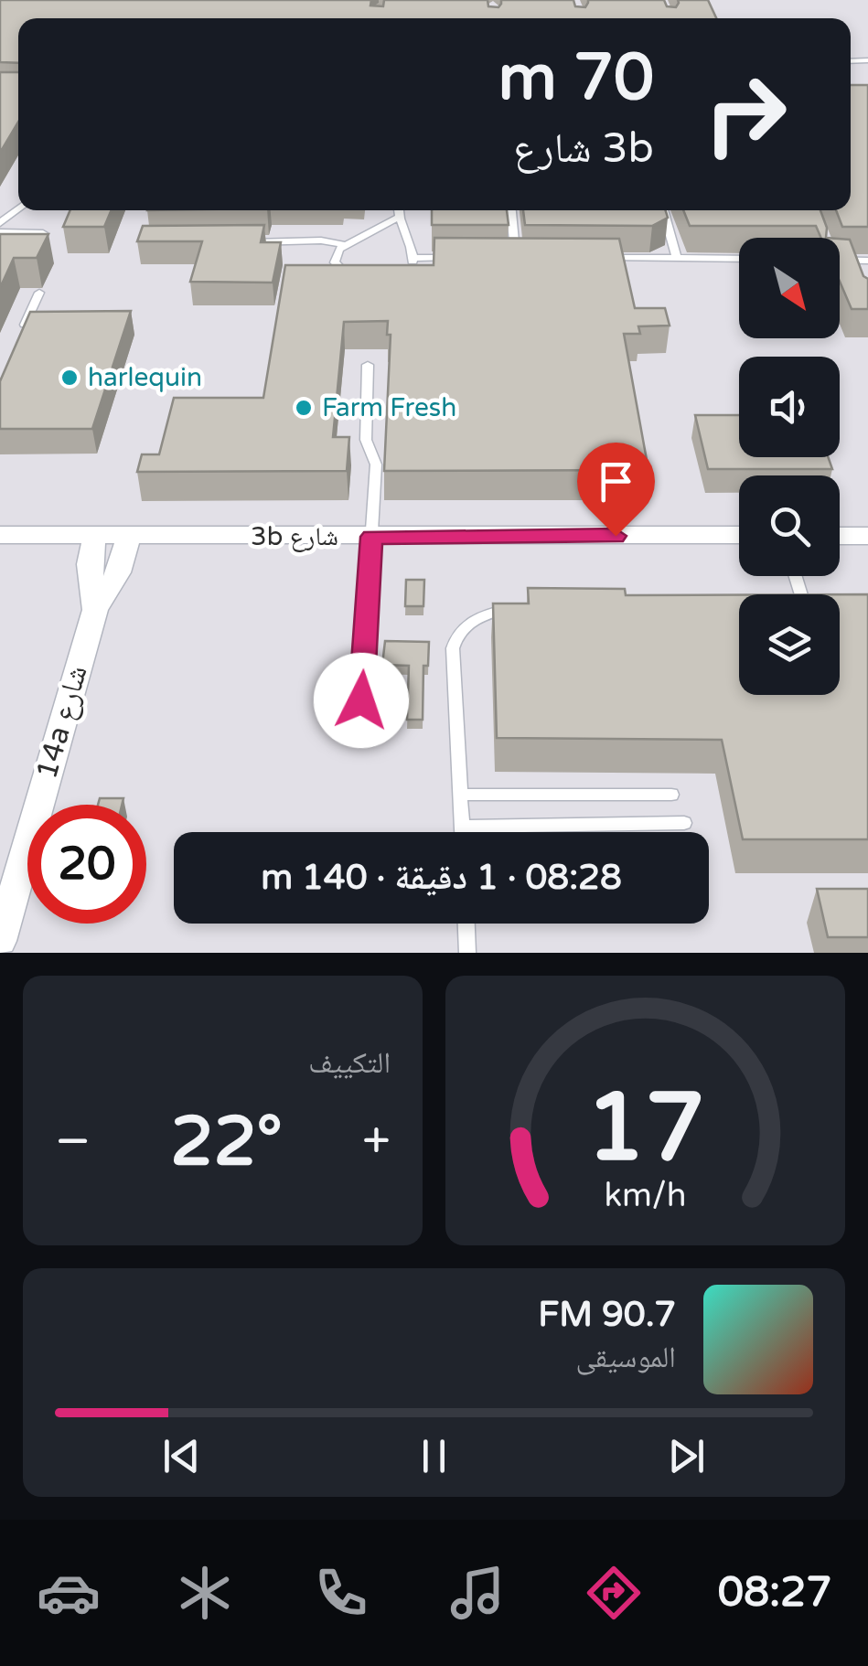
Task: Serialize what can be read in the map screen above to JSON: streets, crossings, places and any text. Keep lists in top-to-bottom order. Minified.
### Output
{"streets":{"street":["3b شارع","14a شارع"]},"crossings":[["3b شارع","14a شارع"]],"places":["harlequin","Farm Fresh"],"north":"bottom right","page":{"turn":["70 m","3b شارع"],"limit":"20","trip":"08:28 · 1 دقيقة · 140 m","tile":"التكييف","heat":["−","22°","+"],"song":["90.7 FM","الموسيقى"],"tabs":"08:27","gauge":["17","km/h"]}}
